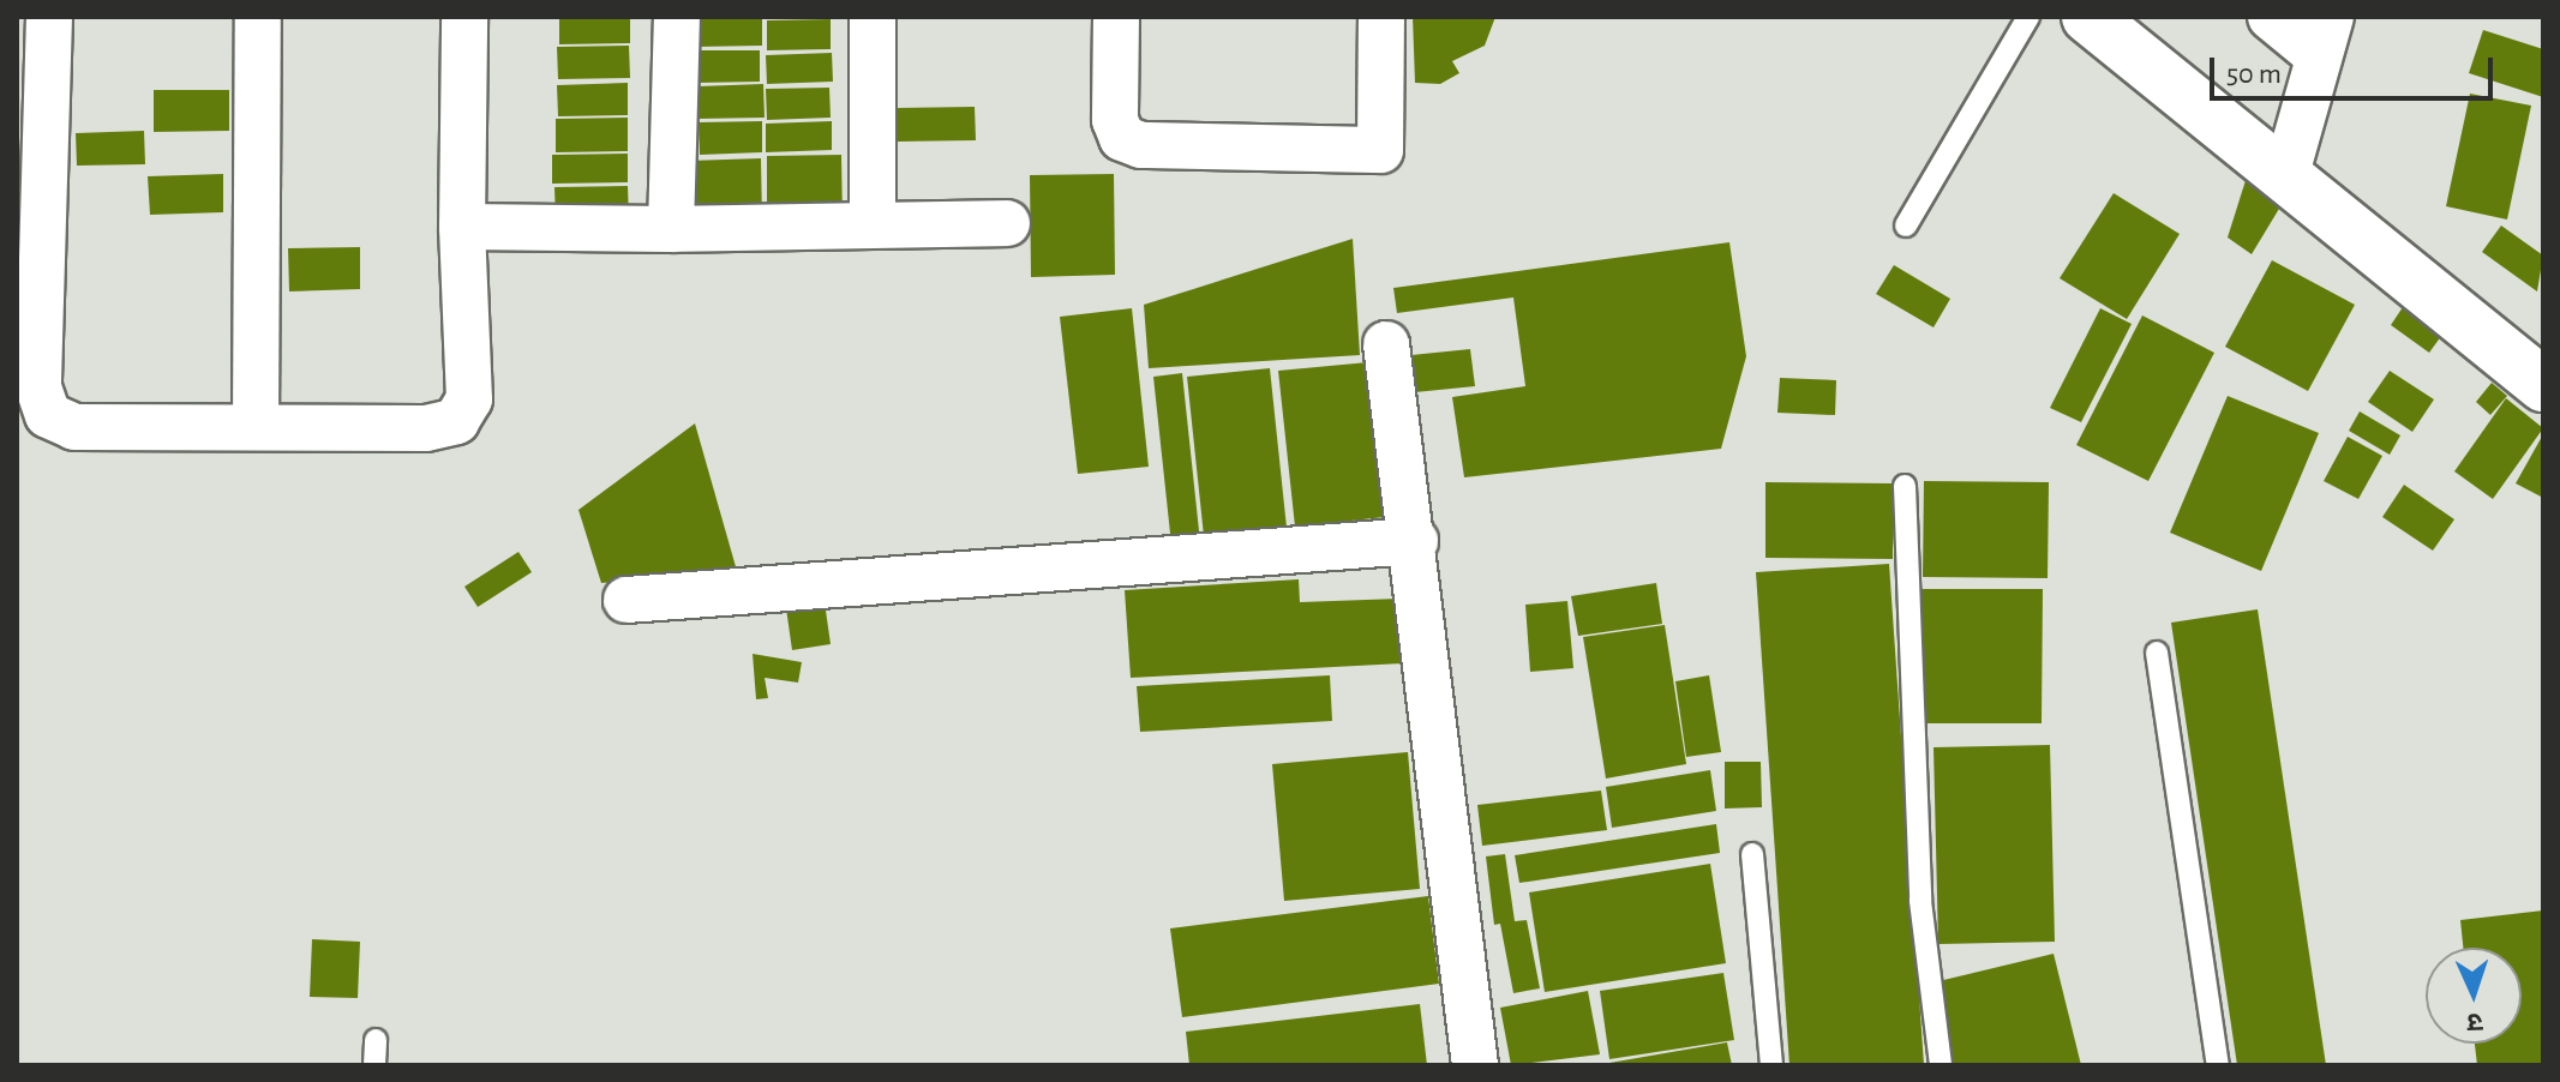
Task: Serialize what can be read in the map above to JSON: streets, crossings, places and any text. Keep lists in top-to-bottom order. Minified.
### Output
{"scale_bar":"50 m","north":"bottom"}
